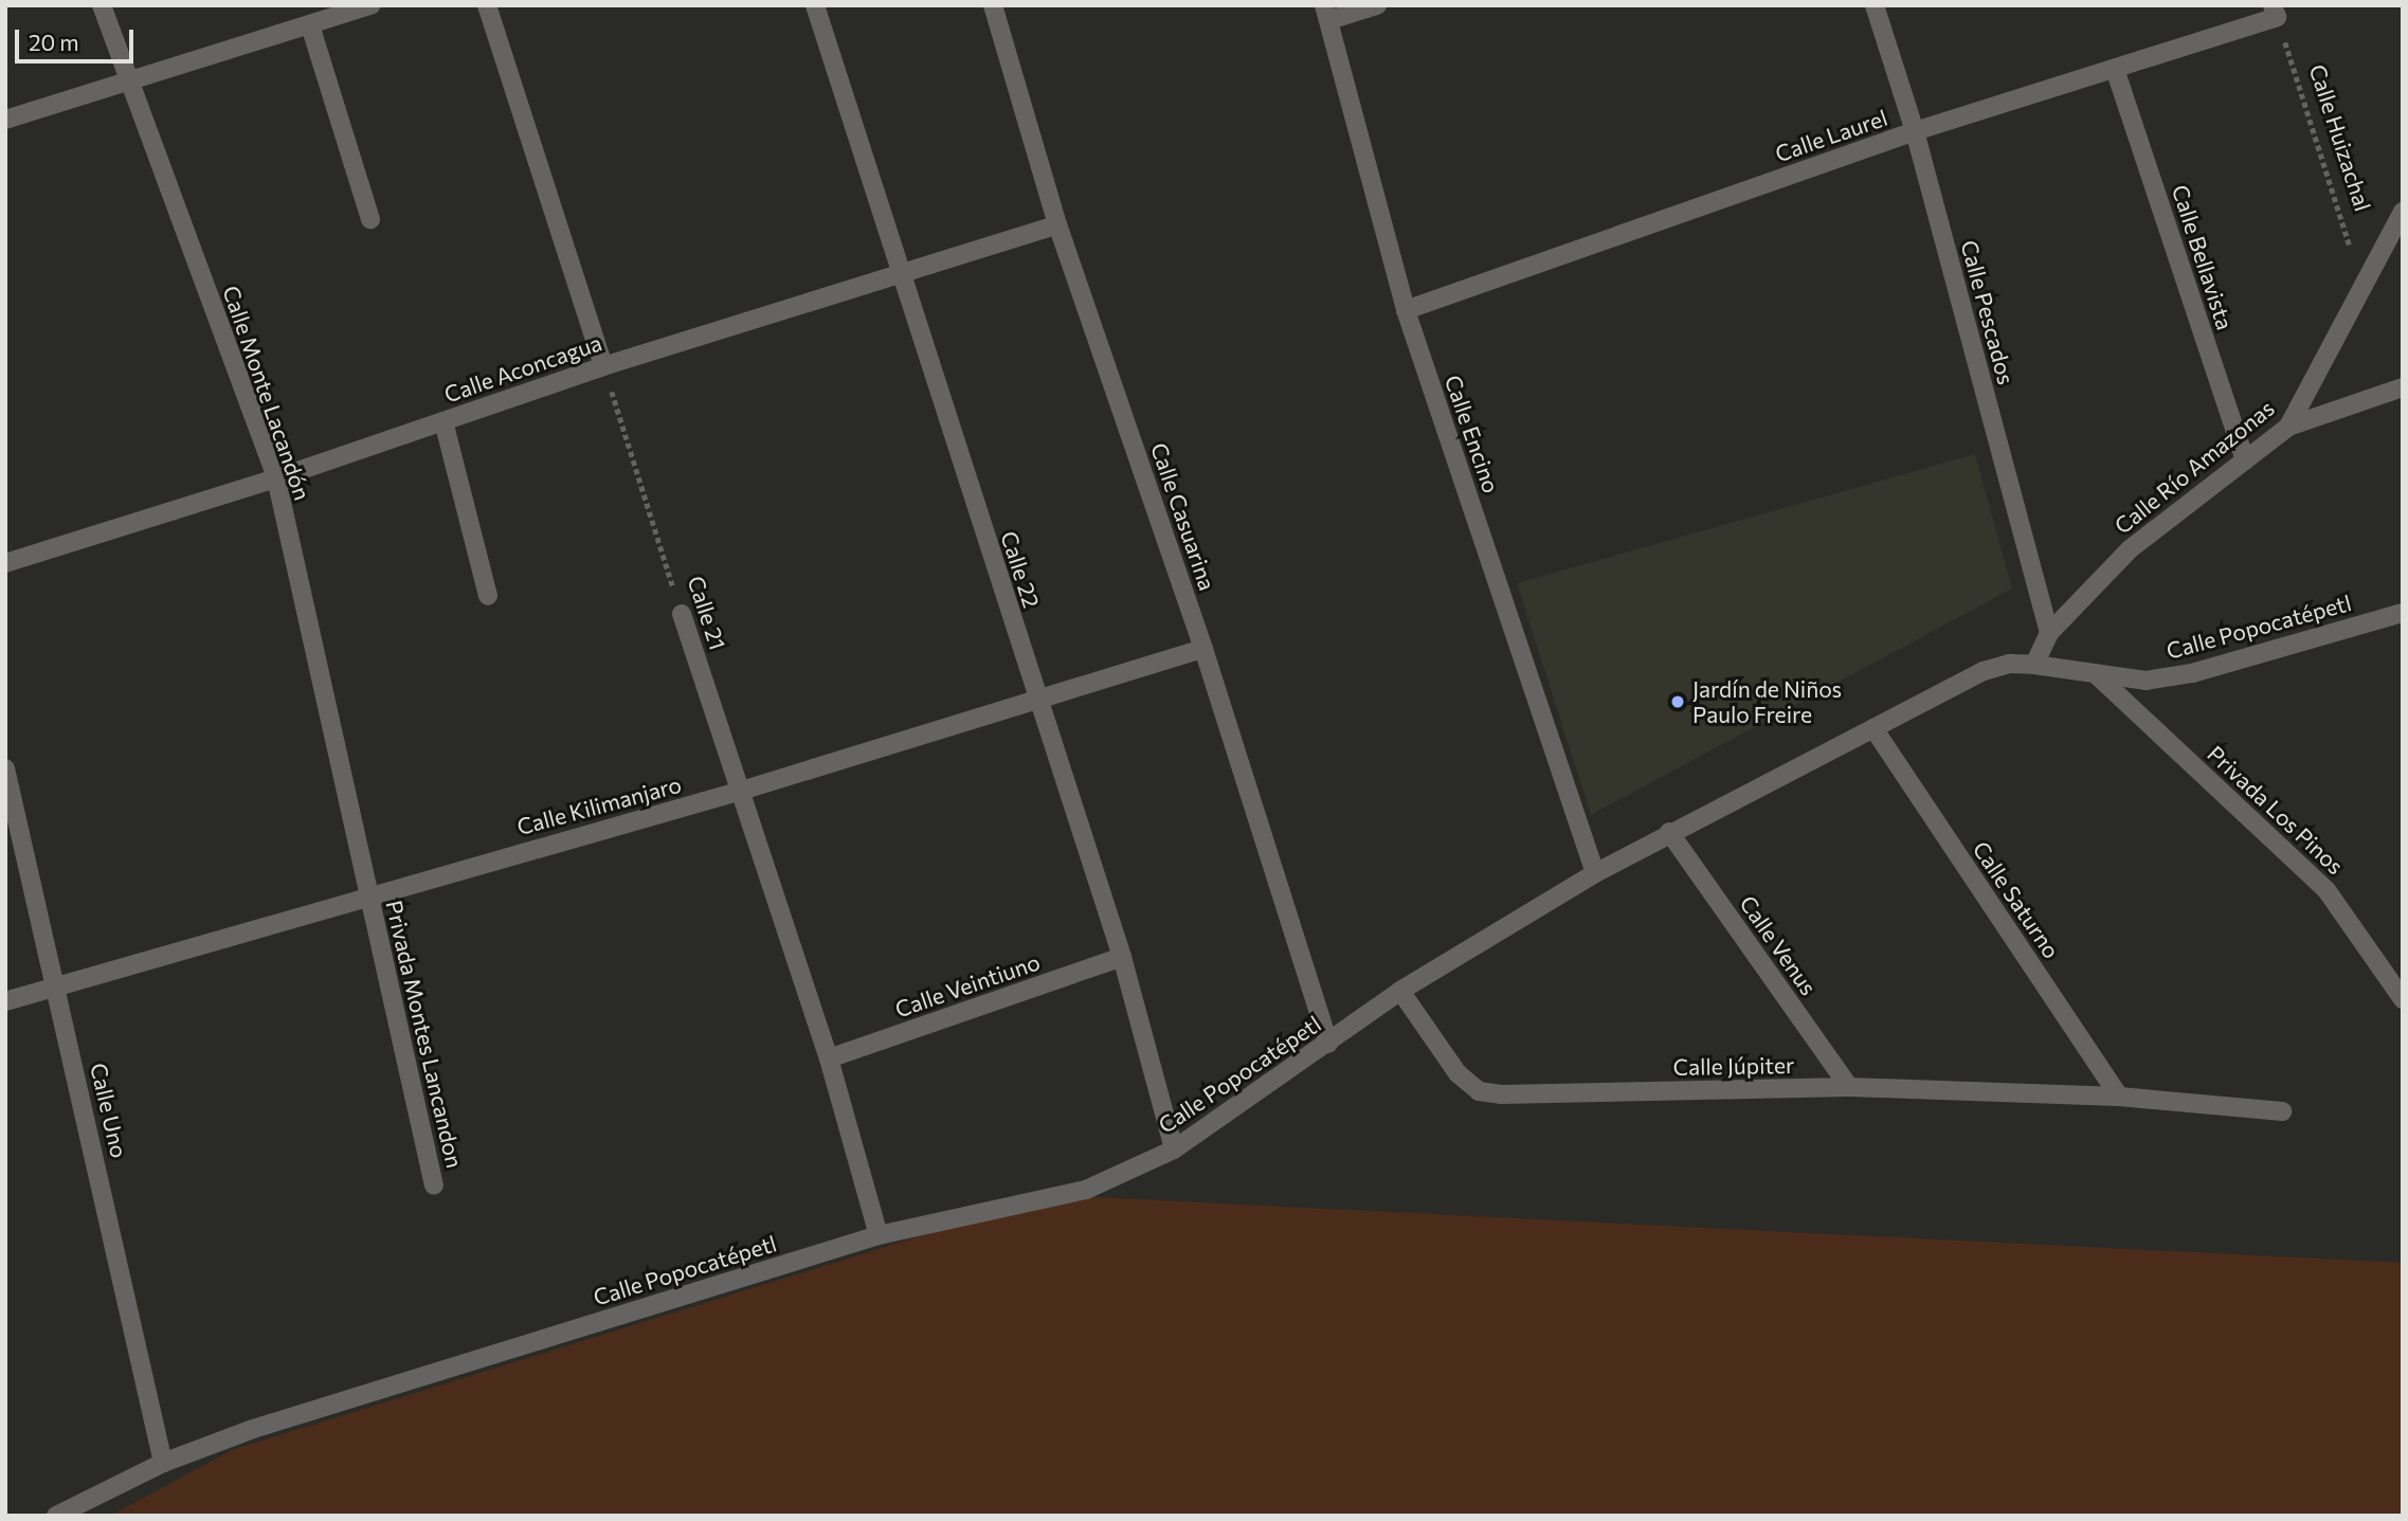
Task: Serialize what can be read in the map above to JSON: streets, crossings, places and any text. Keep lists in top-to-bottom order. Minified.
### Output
{"streets":{"street":["Calle Laurel","Calle Bellavista","Calle Pescados","Calle Aconcagua","Calle Monte Lacandón","Calle Encino","Calle Río Amazonas","Calle Casuarina","Calle 22","Calle 21","Calle Popocatépetl","Calle Kilimanjaro","Privada Los Pinos","Calle Saturno","Calle Venus","Calle Veintiuno","Privada Montes Lancandon","Calle Júpiter","Calle Uno"],"path":["Calle Huizachal"]},"crossings":[["Calle Laurel","Calle Huizachal"],["Calle Laurel","Calle Bellavista"],["Calle Laurel","Calle Pescados"],["Calle Laurel","Calle Encino"],["Calle Huizachal","Calle Río Amazonas"],["Calle Bellavista","Calle Río Amazonas"],["Calle Pescados","Calle Río Amazonas"],["Calle Aconcagua","Calle Monte Lacandón"],["Calle Aconcagua","Calle Casuarina"],["Calle Aconcagua","Calle 22"],["Calle Aconcagua","Calle 21"],["Calle Monte Lacandón","Calle Kilimanjaro"],["Calle Monte Lacandón","Privada Montes Lancandon"],["Calle Encino","Calle Popocatépetl"],["Calle Río Amazonas","Calle Popocatépetl"],["Calle Casuarina","Calle Popocatépetl"],["Calle Casuarina","Calle Kilimanjaro"],["Calle 22","Calle Popocatépetl"],["Calle 22","Calle Kilimanjaro"],["Calle 22","Calle Veintiuno"],["Calle 21","Calle Popocatépetl"],["Calle 21","Calle Kilimanjaro"],["Calle 21","Calle Veintiuno"],["Calle Popocatépetl","Privada Los Pinos"],["Calle Popocatépetl","Calle Saturno"],["Calle Popocatépetl","Calle Venus"],["Calle Popocatépetl","Calle Júpiter"],["Calle Popocatépetl","Calle Uno"],["Calle Kilimanjaro","Privada Montes Lancandon"],["Calle Kilimanjaro","Calle Uno"],["Calle Saturno","Calle Júpiter"],["Calle Venus","Calle Júpiter"]],"places":["Jardín de Niños Paulo Freire"],"scale_bar":"20 m"}
